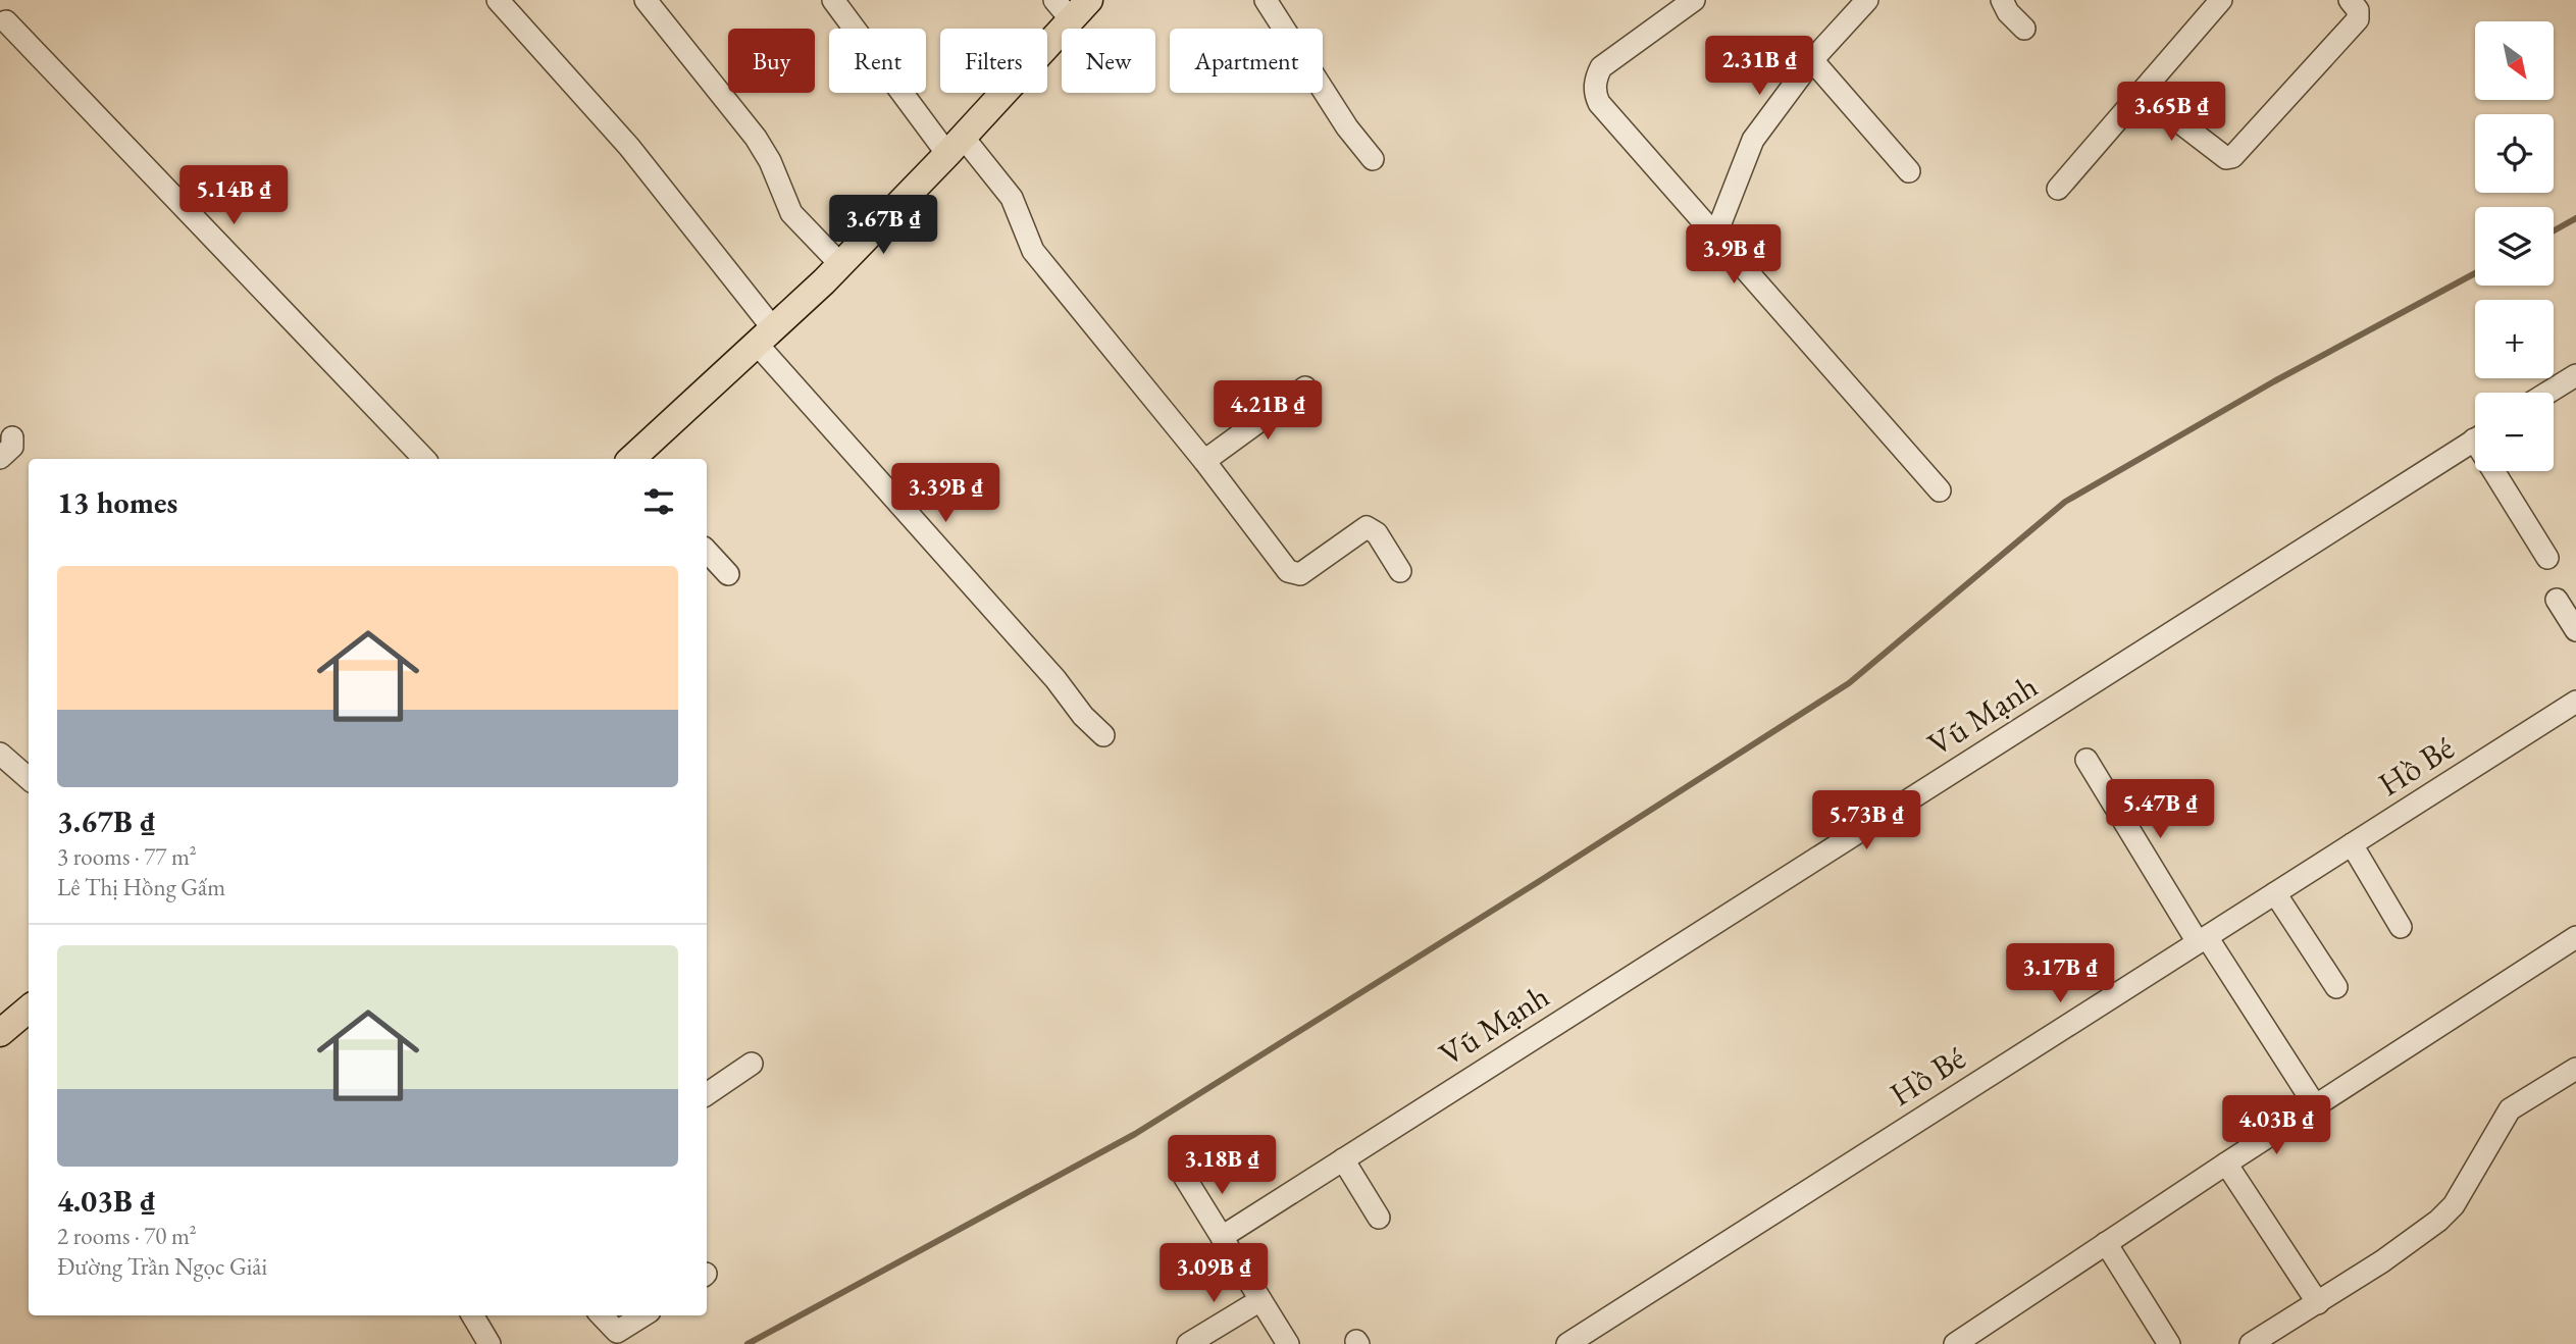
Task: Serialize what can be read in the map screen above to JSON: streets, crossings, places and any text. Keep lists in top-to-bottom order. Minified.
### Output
{"streets":{"street":["Vũ Mạnh","Hồ Bé"]},"north":"bottom right","page":{"map_buttons":["+","−"],"chip":["Buy","Rent","Filters","New","Apartment"],"price":["2.31B ₫","3.65B ₫","5.14B ₫","3.67B ₫","3.9B ₫","4.21B ₫","3.39B ₫","5.47B ₫","5.73B ₫","3.17B ₫","4.03B ₫","3.18B ₫","3.09B ₫"],"heading":"13 homes","list":[{"name":"3.67B ₫","note":"3 rooms · 77 m² · Lê Thị Hồng Gấm"},{"name":"4.03B ₫","note":"2 rooms · 70 m² · Đường Trần Ngọc Giải"}]}}
